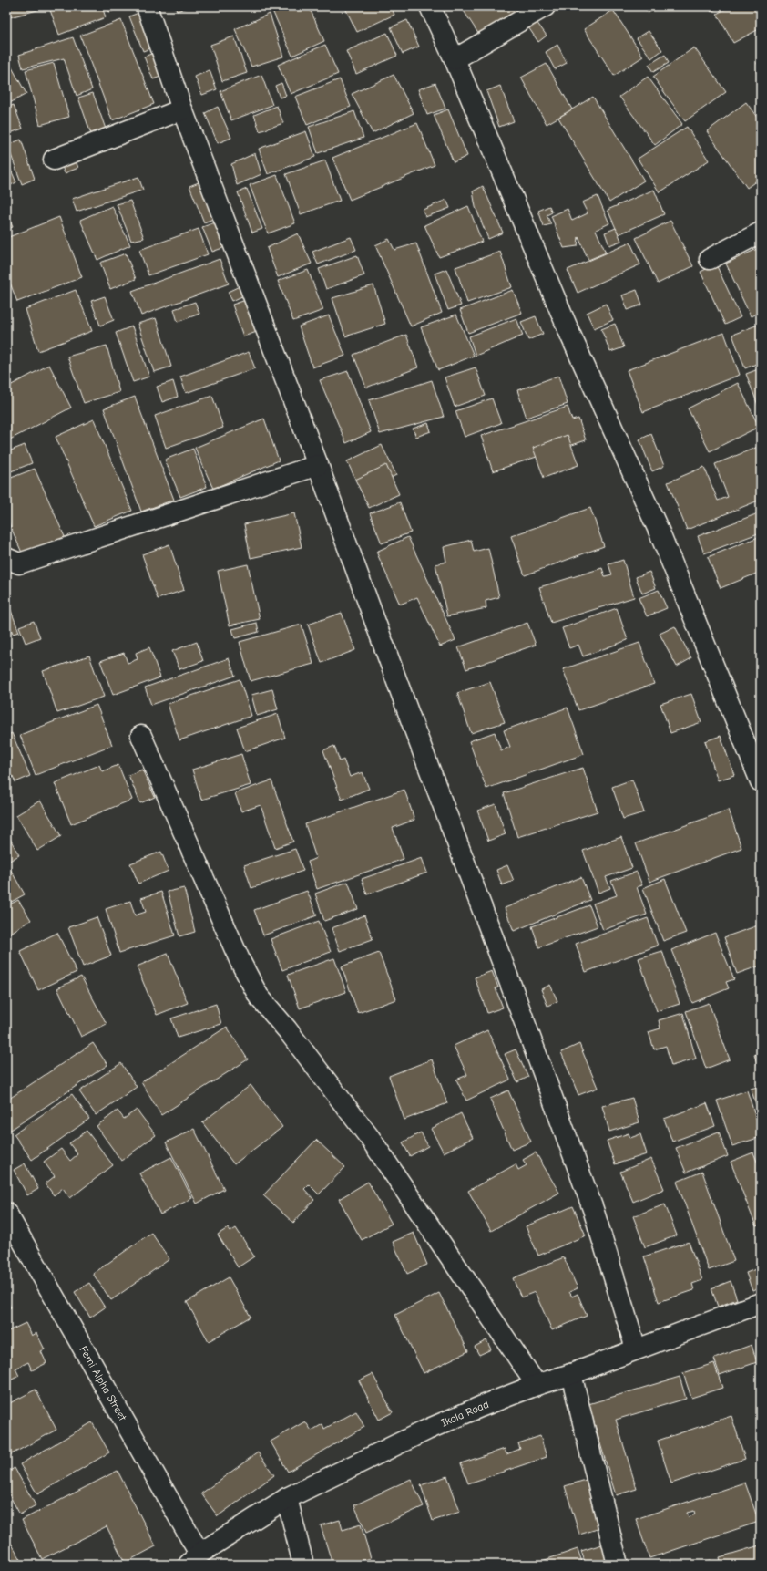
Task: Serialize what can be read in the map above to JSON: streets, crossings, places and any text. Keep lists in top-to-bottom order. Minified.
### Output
{"streets":{"street":["Femi Alpha Street","Ikola Road"]},"crossings":[["Femi Alpha Street","Ikola Road"]]}
